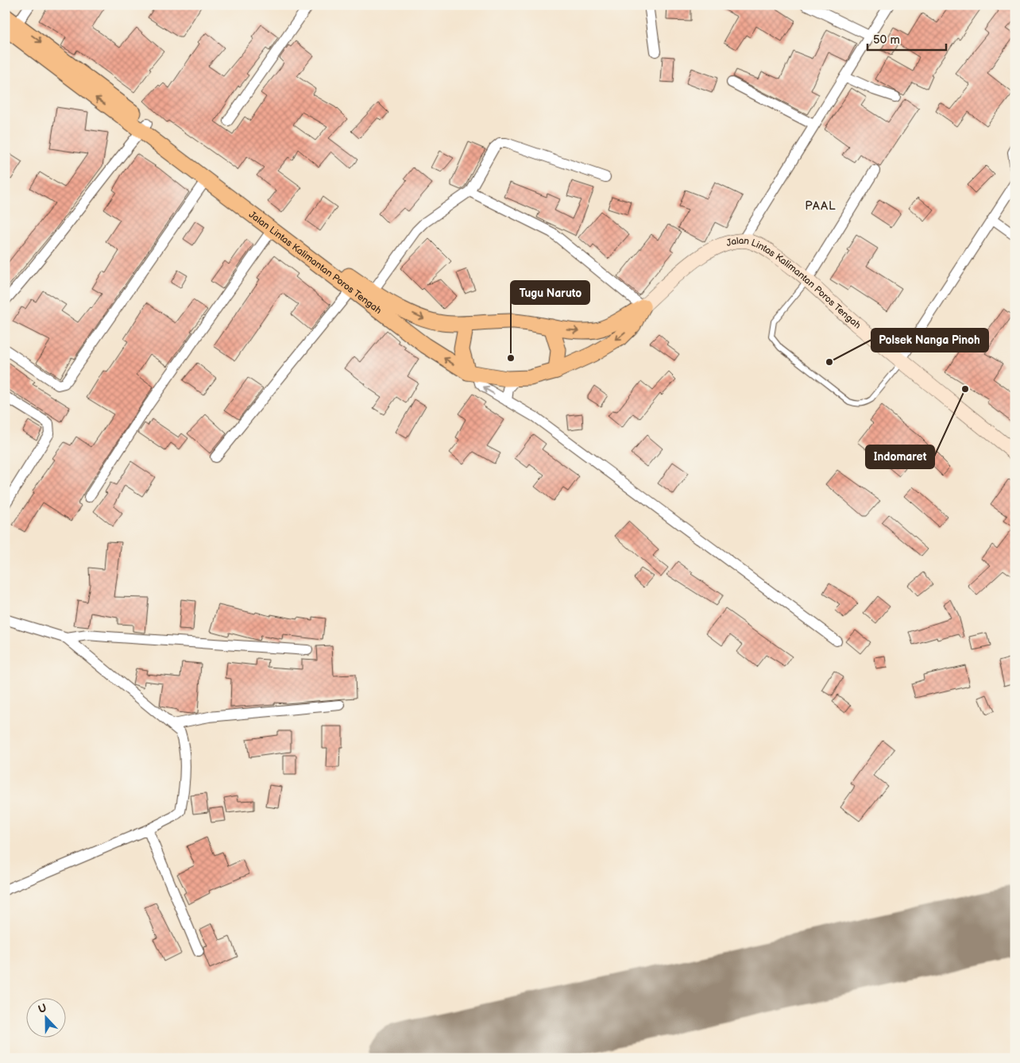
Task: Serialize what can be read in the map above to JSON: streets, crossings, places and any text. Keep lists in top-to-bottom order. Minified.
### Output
{"streets":{"main road":["Jalan Lintas Kalimantan Poros Tengah"]},"districts":["PAAL"],"places":["Tugu Naruto","Polsek Nanga Pinoh","Indomaret"],"scale_bar":"50 m","north":"top"}
